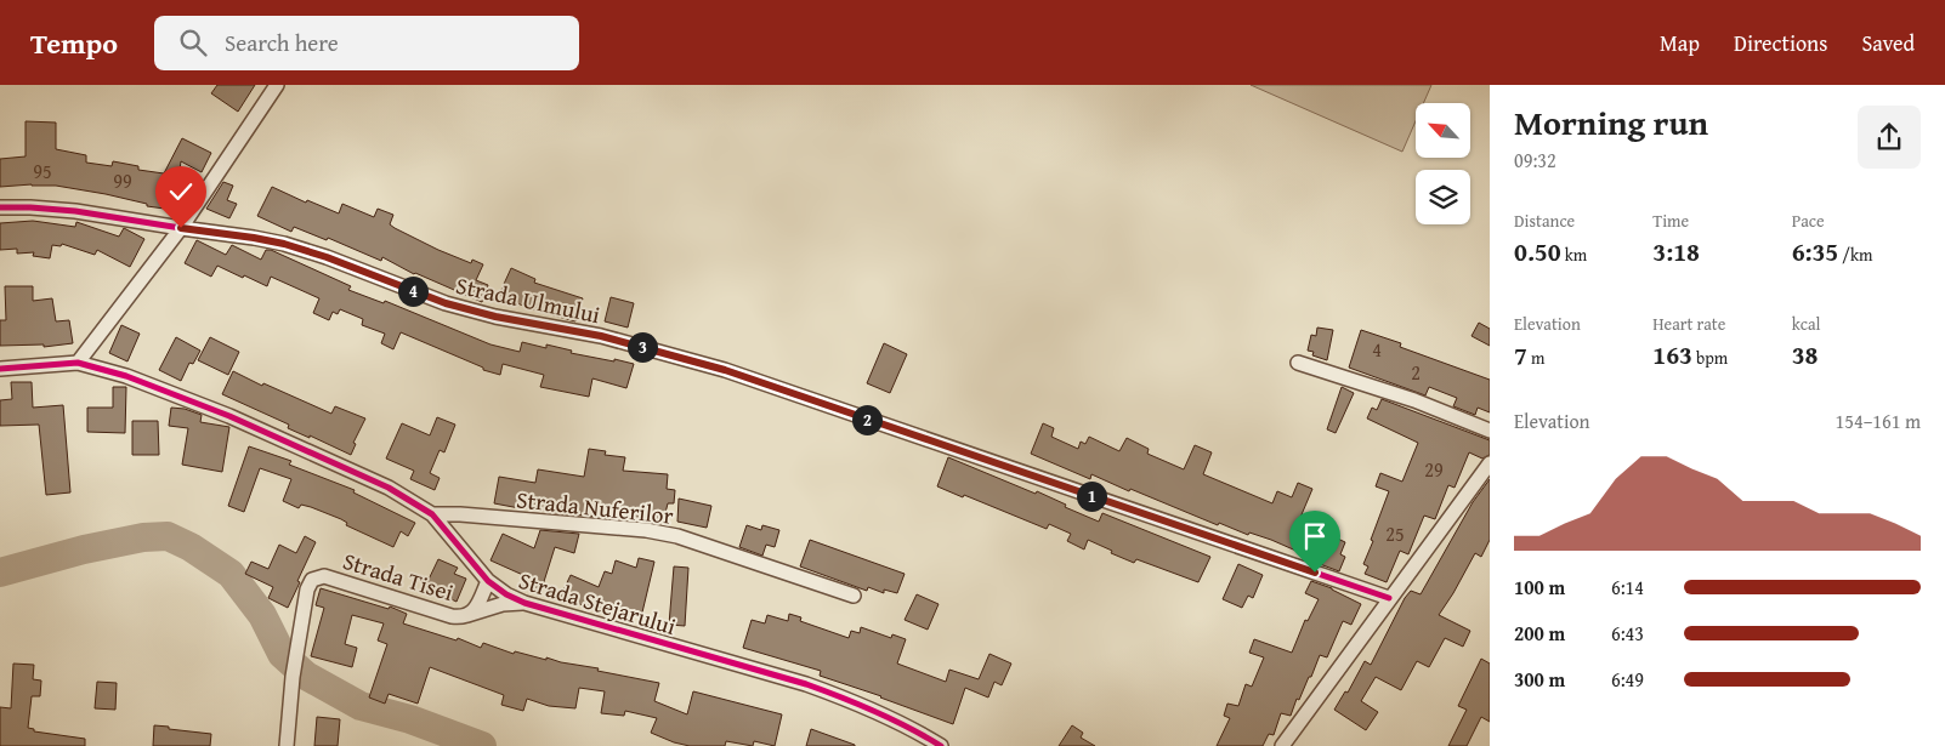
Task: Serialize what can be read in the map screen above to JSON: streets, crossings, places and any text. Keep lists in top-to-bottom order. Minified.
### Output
{"streets":{"street":["Strada Ulmului","Strada Nuferilor","Strada Tisei","Strada Stejarului"]},"crossings":[["Strada Nuferilor","Strada Stejarului"],["Strada Tisei","Strada Stejarului"]],"house_numbers":["95","99","4","2","29","25"],"north":"top left","page":{"header":"Tempo","search":"Search here","nav":["Map","Directions","Saved"],"heading":["Morning run","09:32"],"stats":[["Distance","0.50 km"],["Time","3:18"],["Pace","6:35 /km"],["Elevation","7 m"],["Heart rate","163 bpm"],["kcal","38"]],"pins":["4","3","2","1"],"chart":["Elevation","154–161 m"],"list":[{"name":"100 m","note":"6:14"},{"name":"200 m","note":"6:43"},{"name":"300 m","note":"6:49"}]}}
